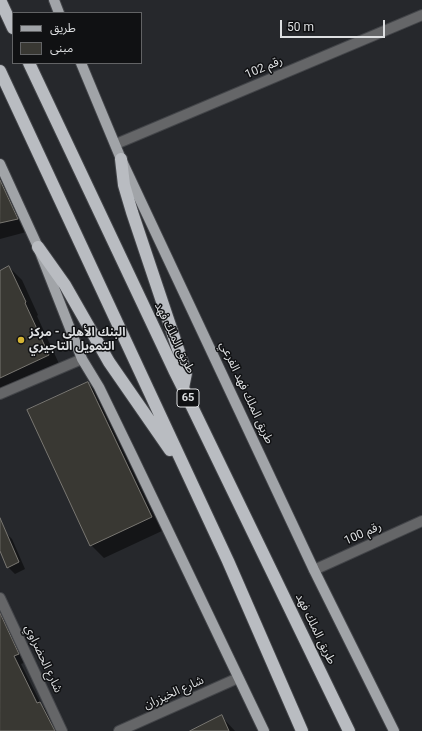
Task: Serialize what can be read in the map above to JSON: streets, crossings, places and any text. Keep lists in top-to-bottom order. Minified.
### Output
{"streets":{"highway":["طريق الملك فهد","65"],"main road":["طريق الملك فهد الفرعي"],"street":["رقم 102","رقم 100","شارع الحضراوي","شارع الخيزران"]},"crossings":[["رقم 102","طريق الملك فهد الفرعي"],["طريق الملك فهد الفرعي","رقم 100"]],"places":["البنك الأهلي - مركز التمويل التاجيري"],"legend":["طريق","مبنى"],"scale_bar":"50 m"}
